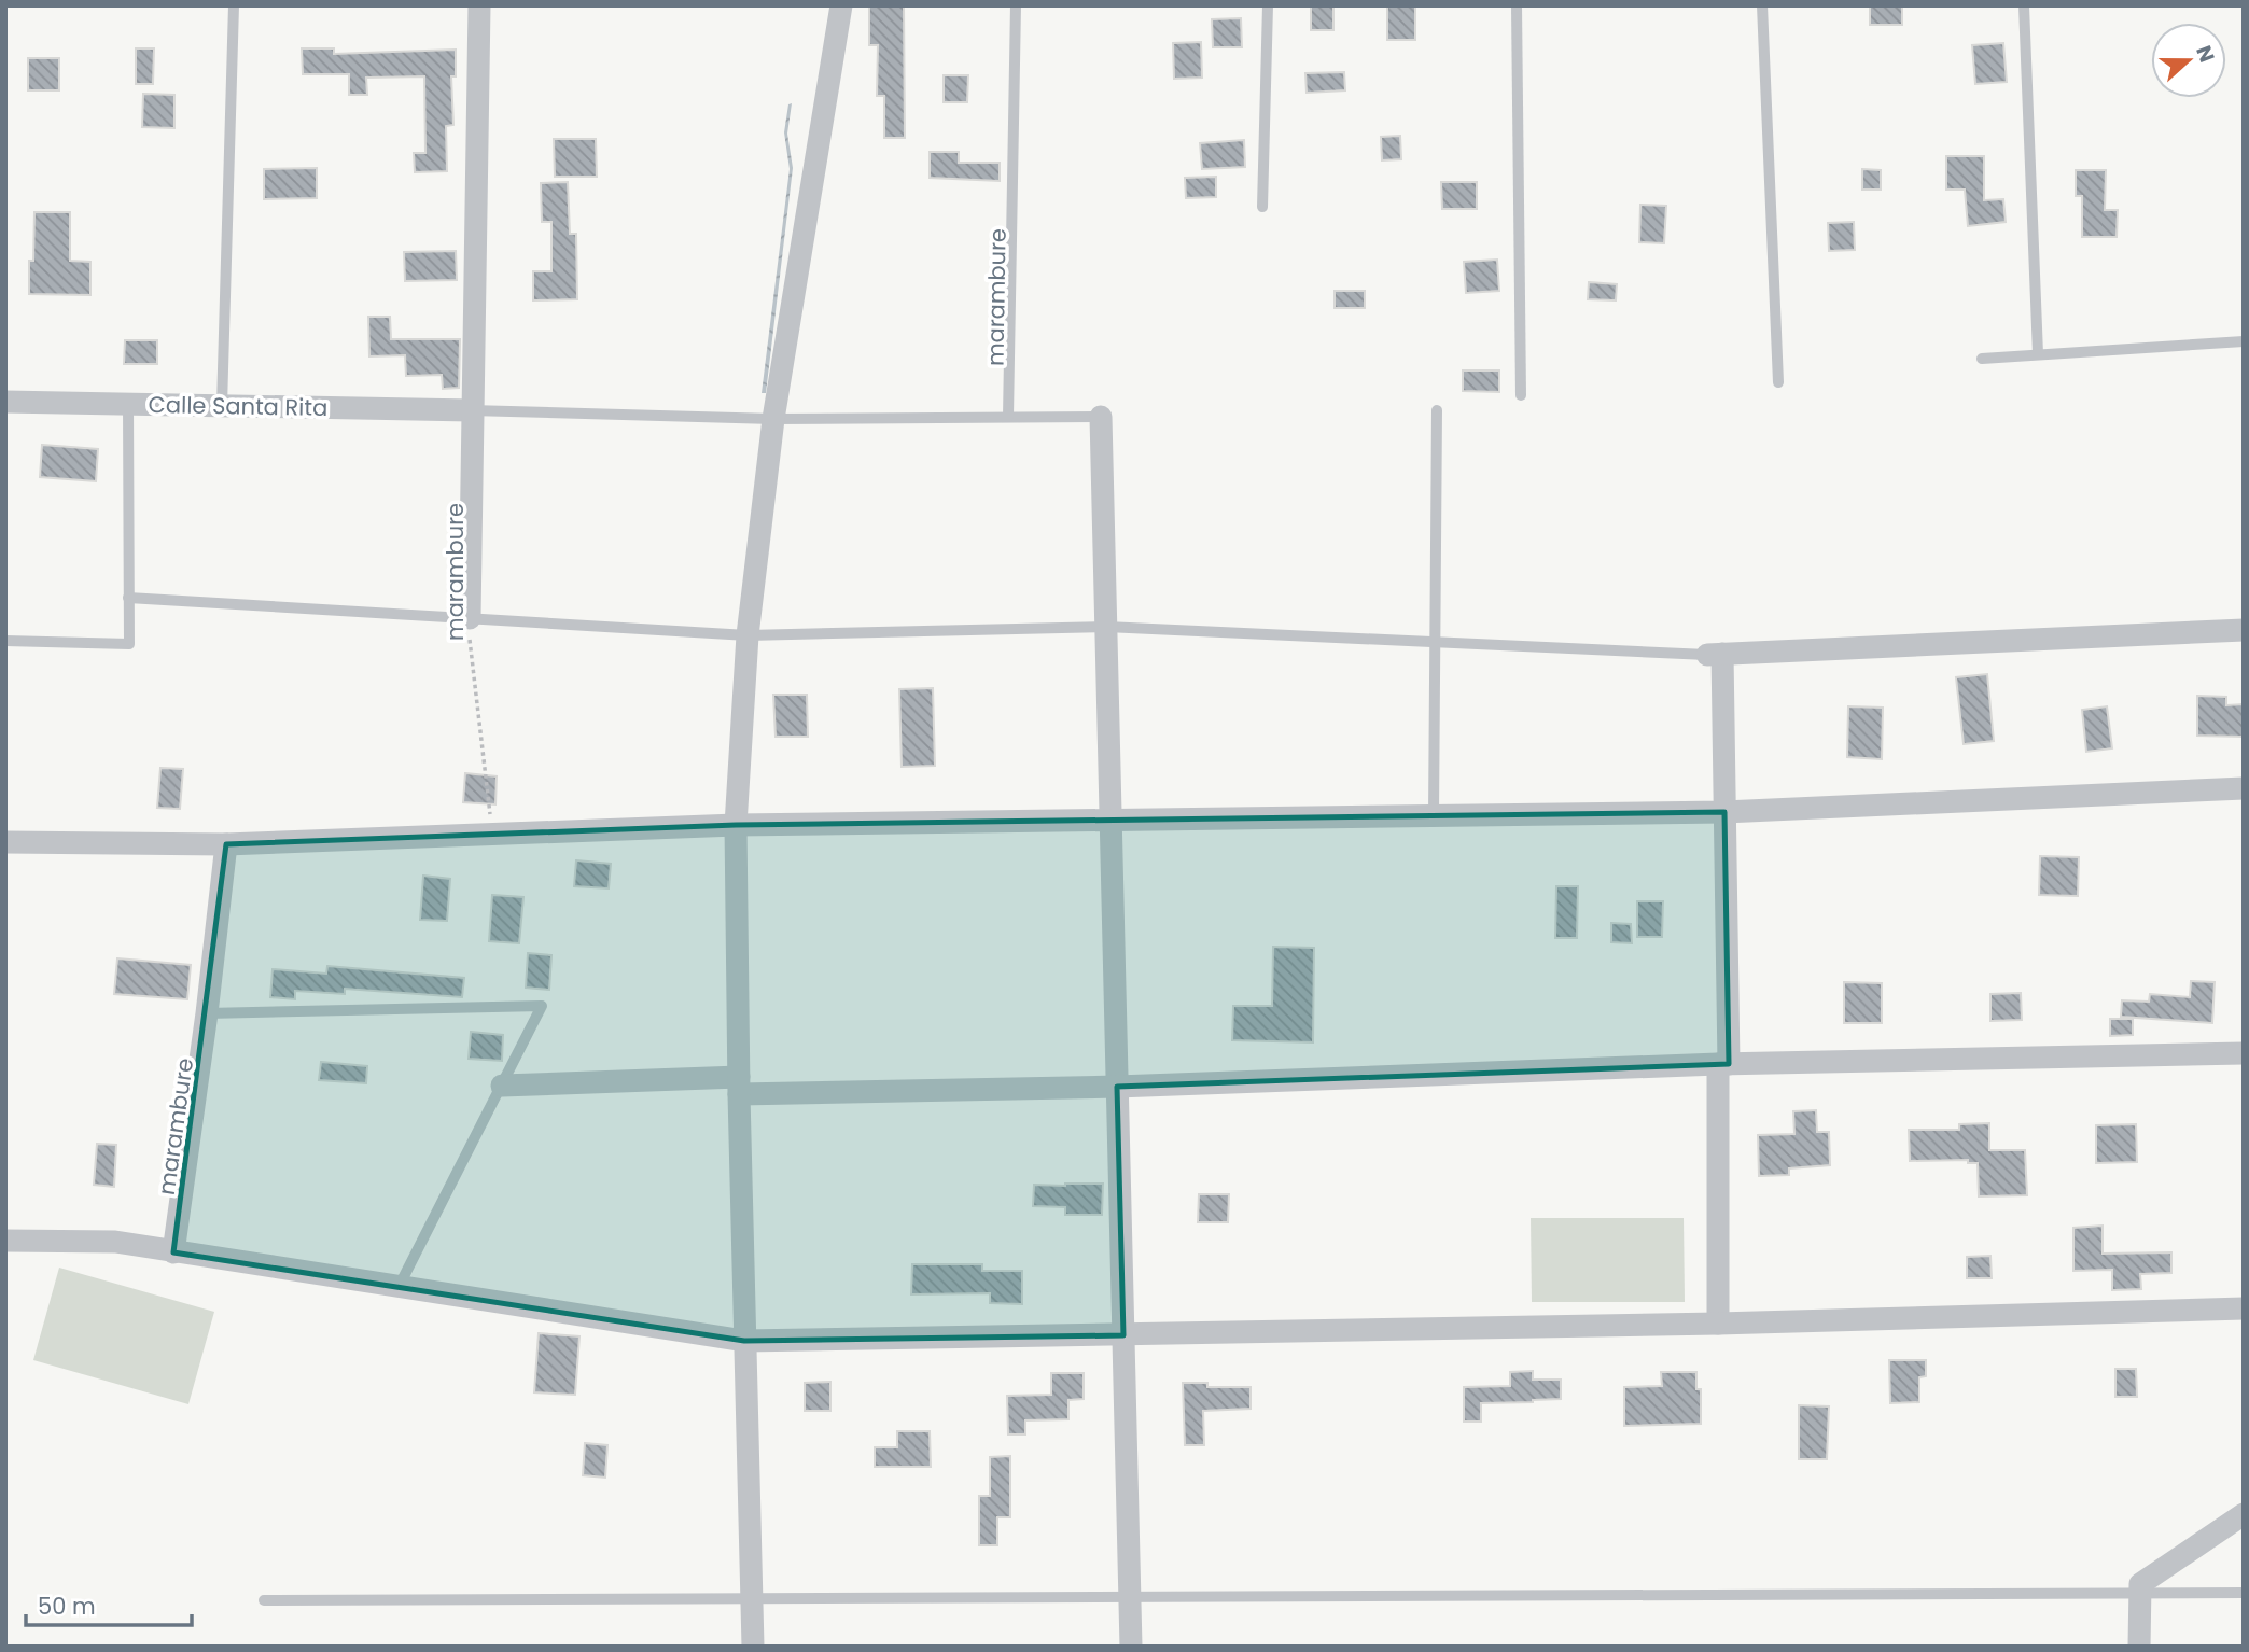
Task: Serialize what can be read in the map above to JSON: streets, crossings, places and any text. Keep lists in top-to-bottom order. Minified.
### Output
{"streets":{"street":["Calle Santa Rita"],"path":["marambure"]},"scale_bar":"50 m","north":"right"}
